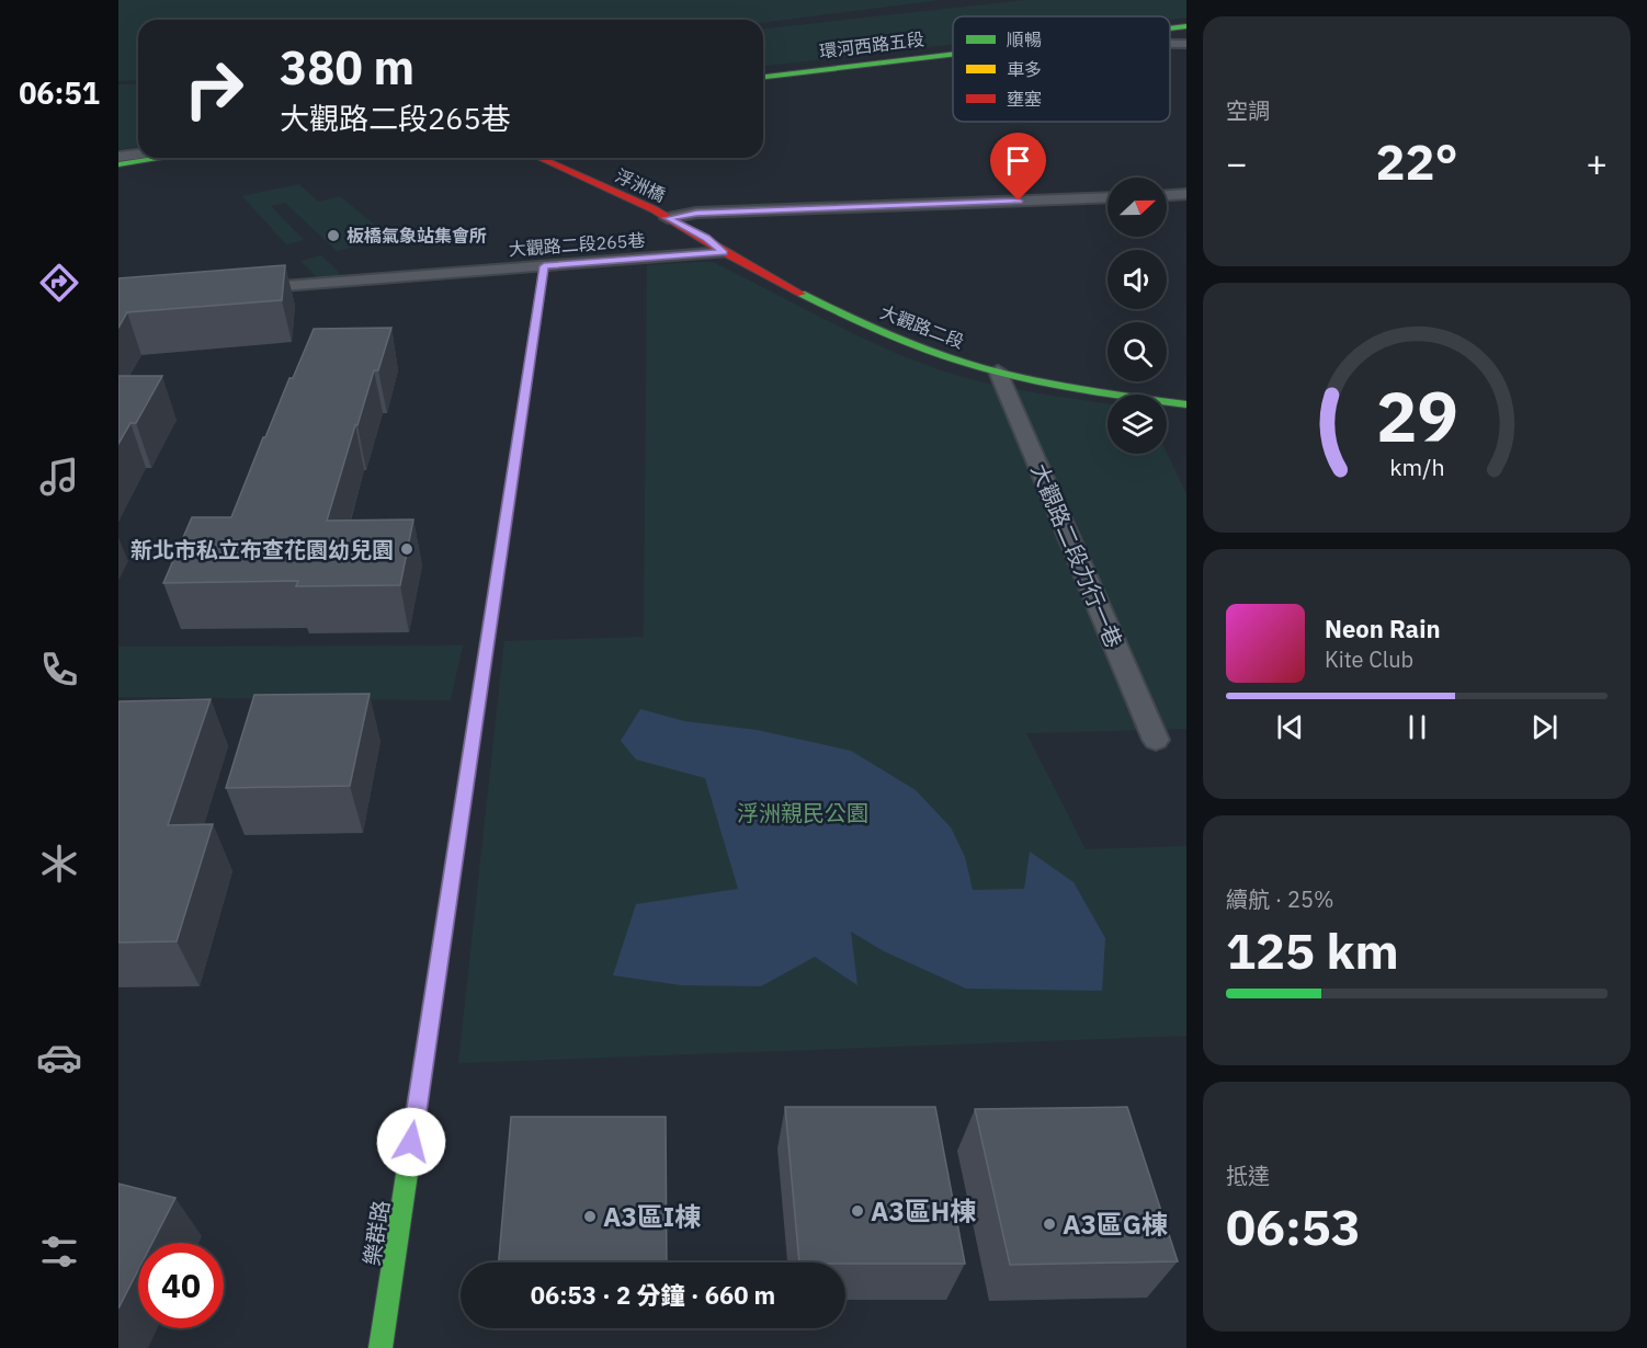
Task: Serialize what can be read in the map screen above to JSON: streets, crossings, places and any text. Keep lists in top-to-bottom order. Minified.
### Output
{"streets":{"street":["環河西路五段","浮洲橋","大觀路二段265巷","大觀路二段","大觀路二段力行一巷","樂群路"]},"crossings":[["浮洲橋","大觀路二段"],["大觀路二段265巷","大觀路二段"],["大觀路二段265巷","樂群路"],["大觀路二段","大觀路二段力行一巷"]],"parks":["浮洲親民公園"],"places":["板橋氣象站集會所","新北市私立布查花園幼兒園","A3區H棟","A3區I棟","A3區G棟"],"legend":["順暢","車多","壅塞"],"north":"right","page":{"tabs":"06:51","tile":["空調",["續航 · 25%","125 km"],["抵達","06:53"]],"turn":["380 m","大觀路二段265巷"],"heat":["−","22°","+"],"song":["Neon Rain","Kite Club"],"limit":"40","trip":"06:53 · 2 分鐘 · 660 m","gauge":["29","km/h"]}}
